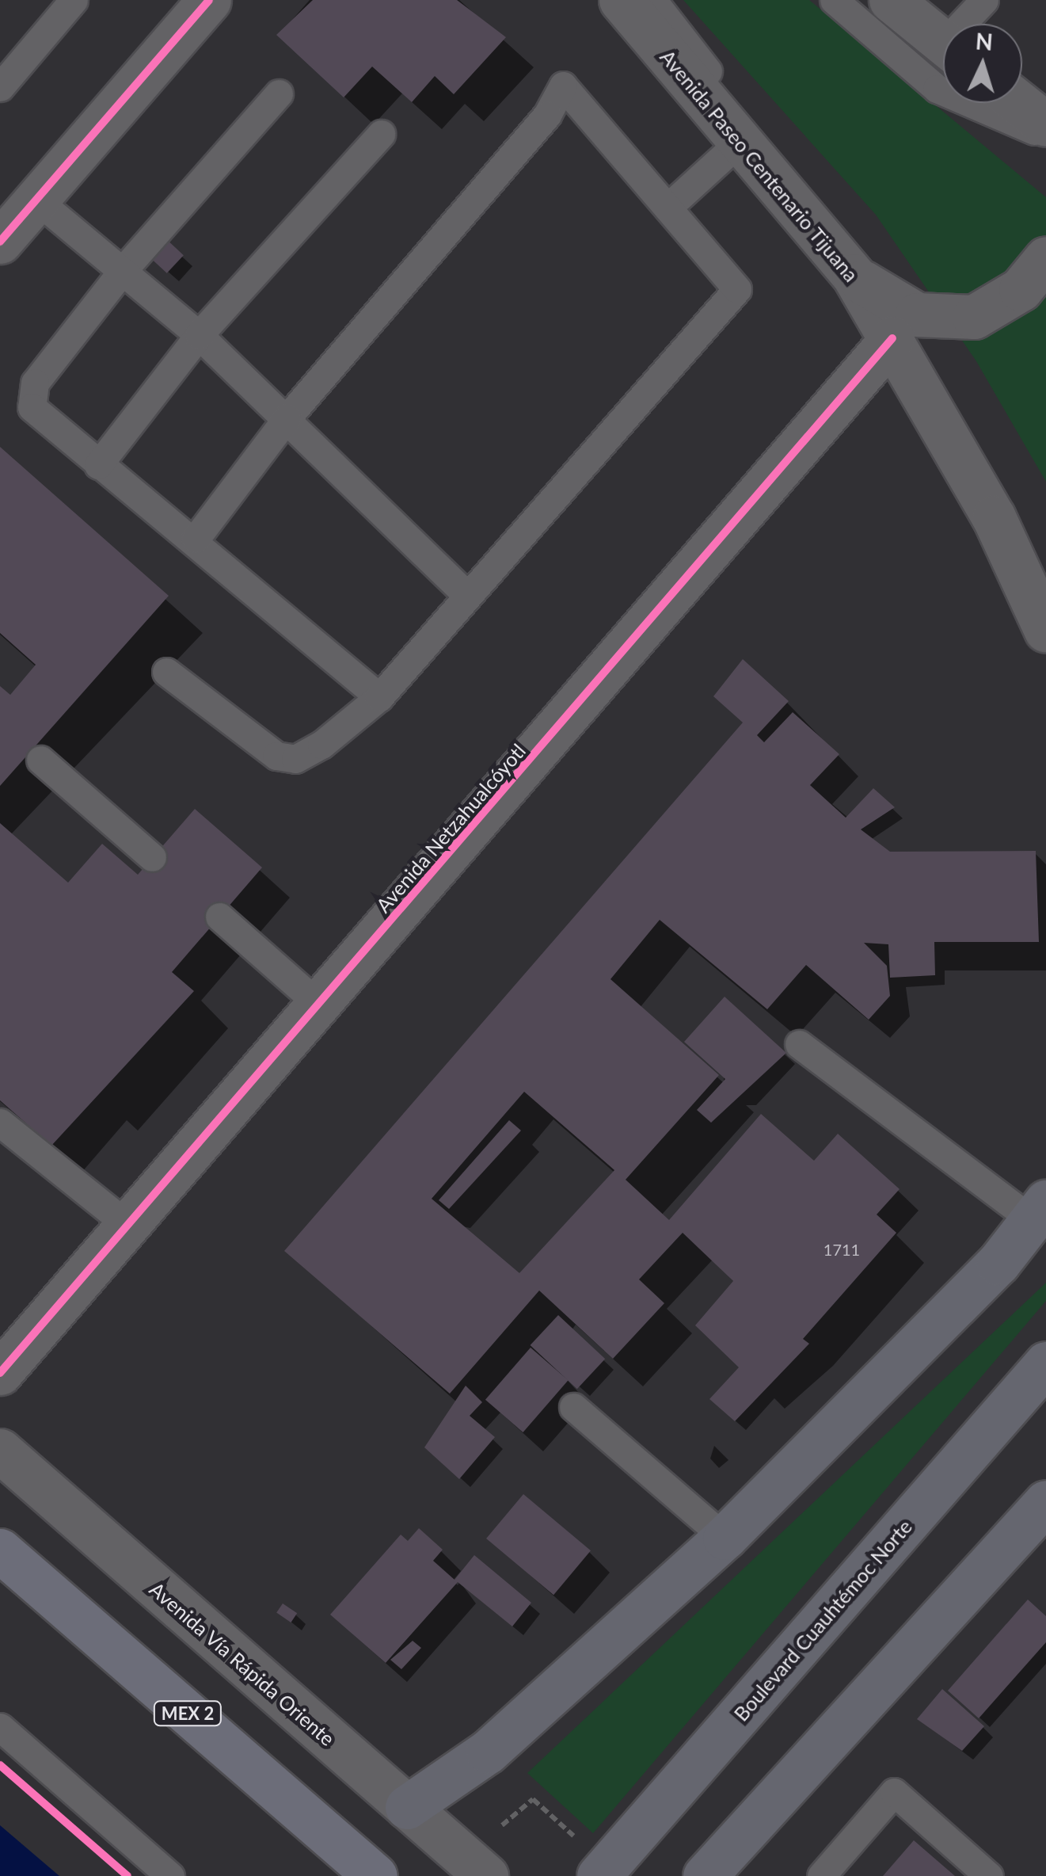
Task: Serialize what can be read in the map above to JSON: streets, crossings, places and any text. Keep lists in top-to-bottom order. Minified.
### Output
{"streets":{"highway":["MEX 2"],"main road":["Avenida Paseo Centenario Tijuana","Avenida Netzahualcóyotl","Boulevard Cuauhtémoc Norte","Avenida Vía Rápida Oriente"]},"crossings":[["Avenida Paseo Centenario Tijuana","Avenida Netzahualcóyotl"]],"house_numbers":["1711"],"north":"top"}
